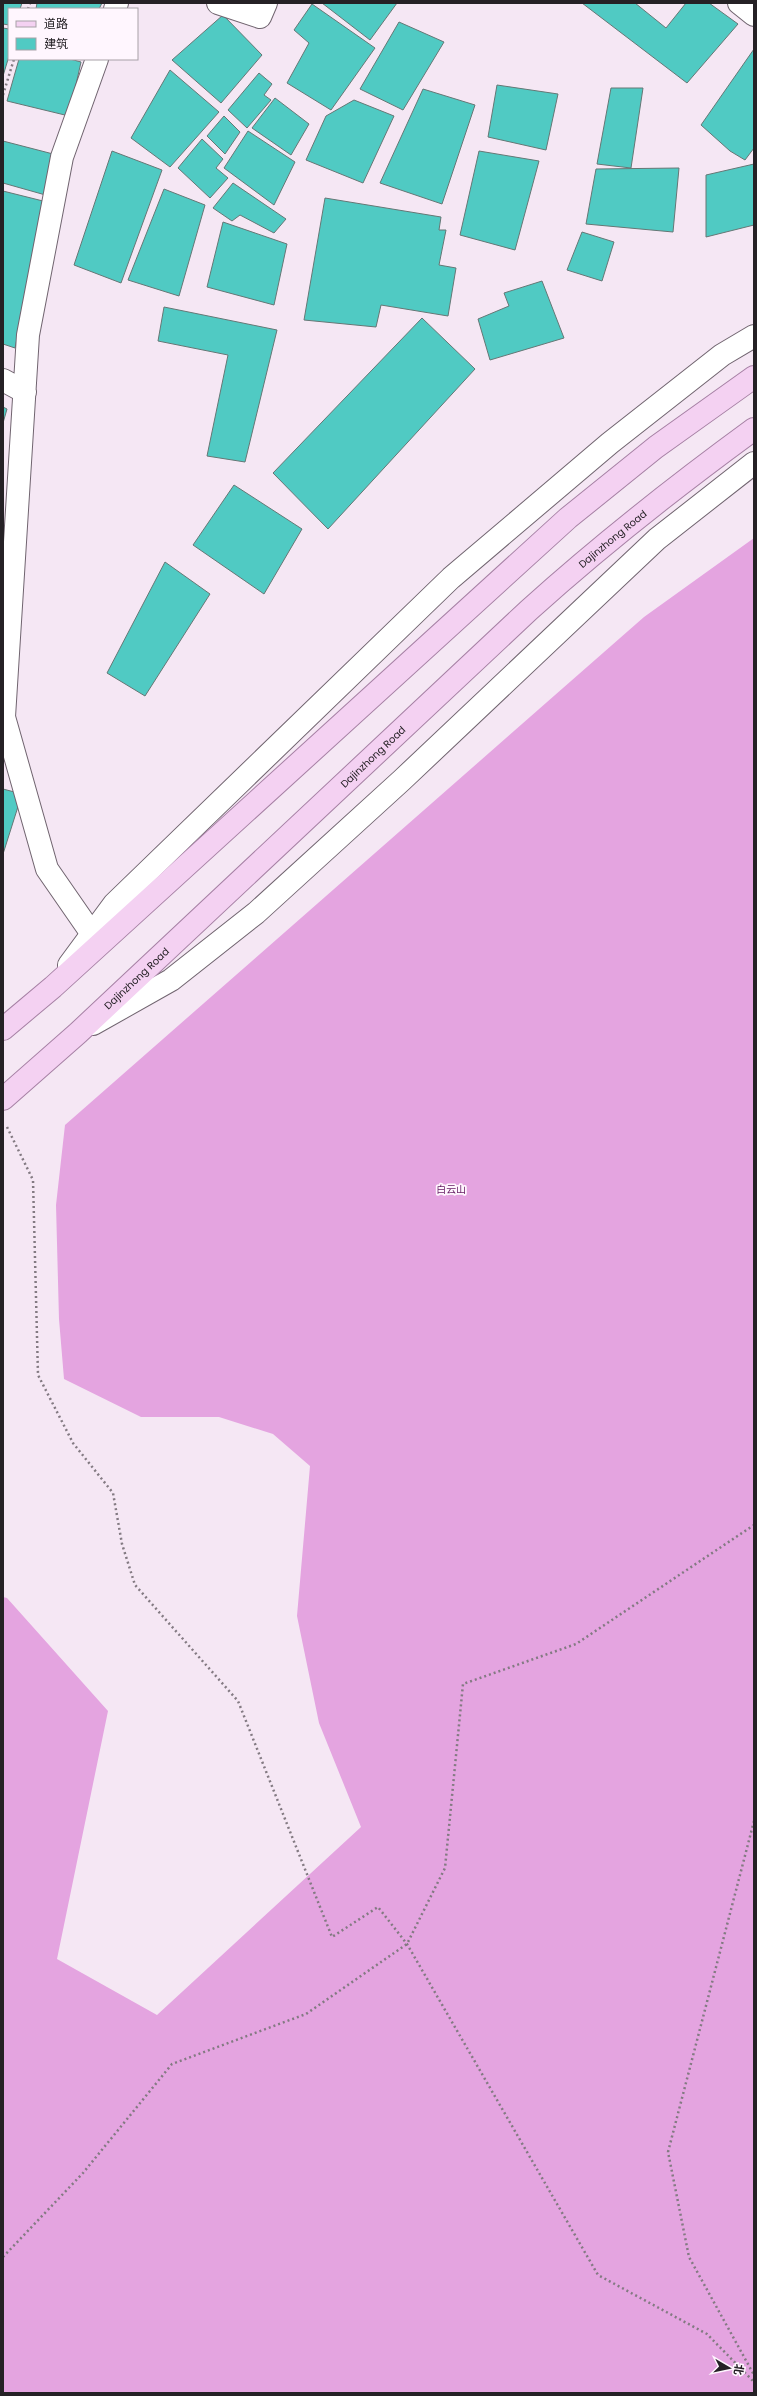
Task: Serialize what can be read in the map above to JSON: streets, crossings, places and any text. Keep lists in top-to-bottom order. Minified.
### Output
{"streets":{"main road":["Dajinzhong Road"]},"parks":["白云山"],"legend":["道路","建筑"],"north":"right"}
